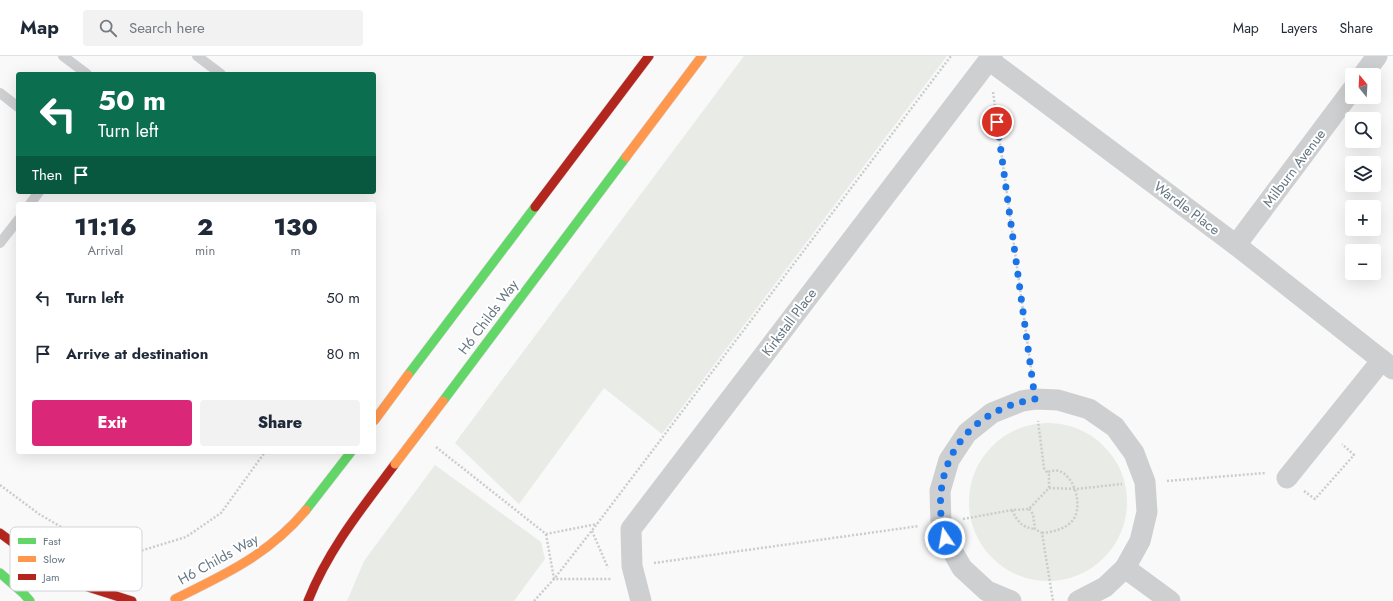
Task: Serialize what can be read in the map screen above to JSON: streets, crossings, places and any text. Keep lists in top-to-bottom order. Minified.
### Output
{"streets":{"street":["Milburn Avenue","Wardle Place","H6 Childs Way","Kirkstall Place"]},"crossings":[["Milburn Avenue","Wardle Place"],["Wardle Place","Kirkstall Place"]],"legend":["Fast","Slow","Jam"],"north":"top","page":{"header":"Map","search":"Search here","nav":["Map","Layers","Share"],"map_buttons":["+","−"],"turn":["50 m","Turn left"],"then":"Then","eta":["11:16","Arrival","2","min","130","m"],"list":[{"name":"Turn left","value":"50 m"},{"name":"Arrive at destination","value":"80 m"}],"buttons":["Exit","Share"]}}
